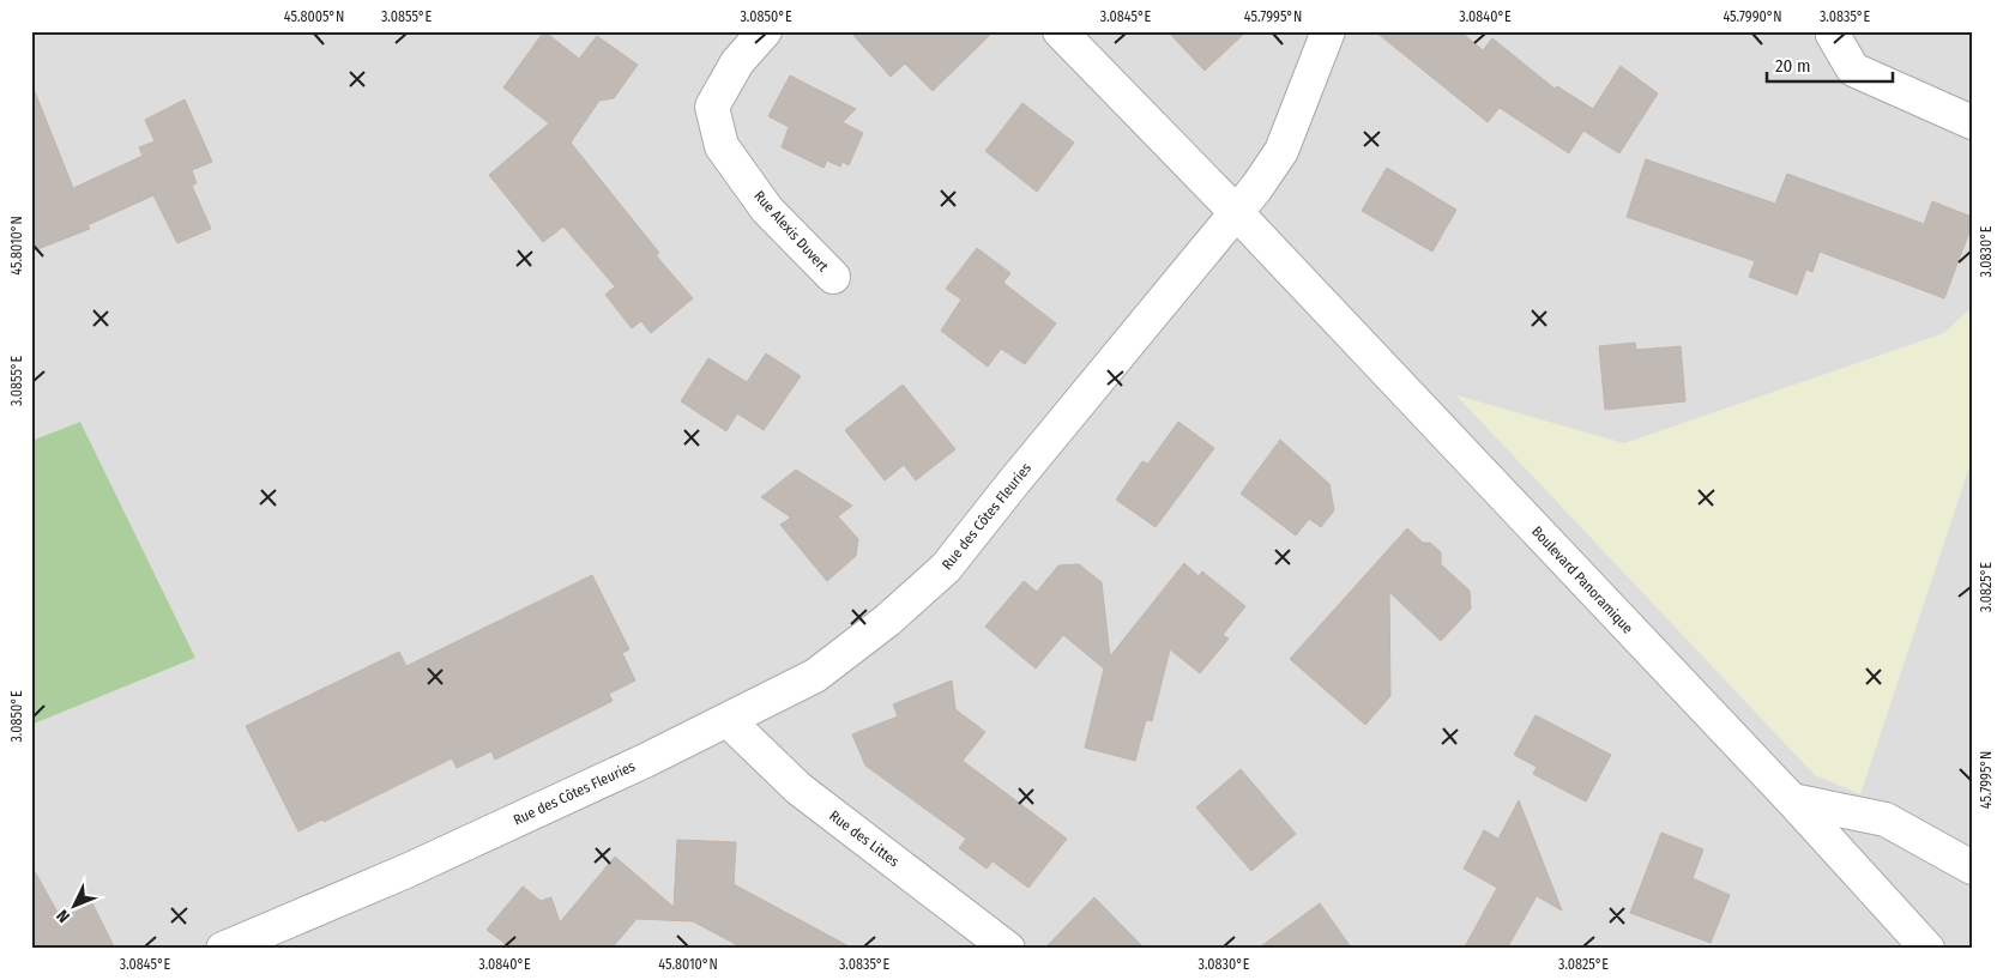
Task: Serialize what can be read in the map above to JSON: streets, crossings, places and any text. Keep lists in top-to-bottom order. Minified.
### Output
{"streets":{"street":["Rue Alexis Duvert","Rue des Côtes Fleuries","Boulevard Panoramique","Rue des Littes"]},"crossings":[["Rue des Côtes Fleuries","Boulevard Panoramique"],["Rue des Côtes Fleuries","Rue des Littes"]],"scale_bar":"20 m","north":"bottom left","coordinates":["45.8005°N","3.0855°E","3.0850°E","3.0845°E","45.7995°N","3.0840°E","45.7990°N","3.0835°E","45.8010°N","3.0830°E","3.0825°E"]}
